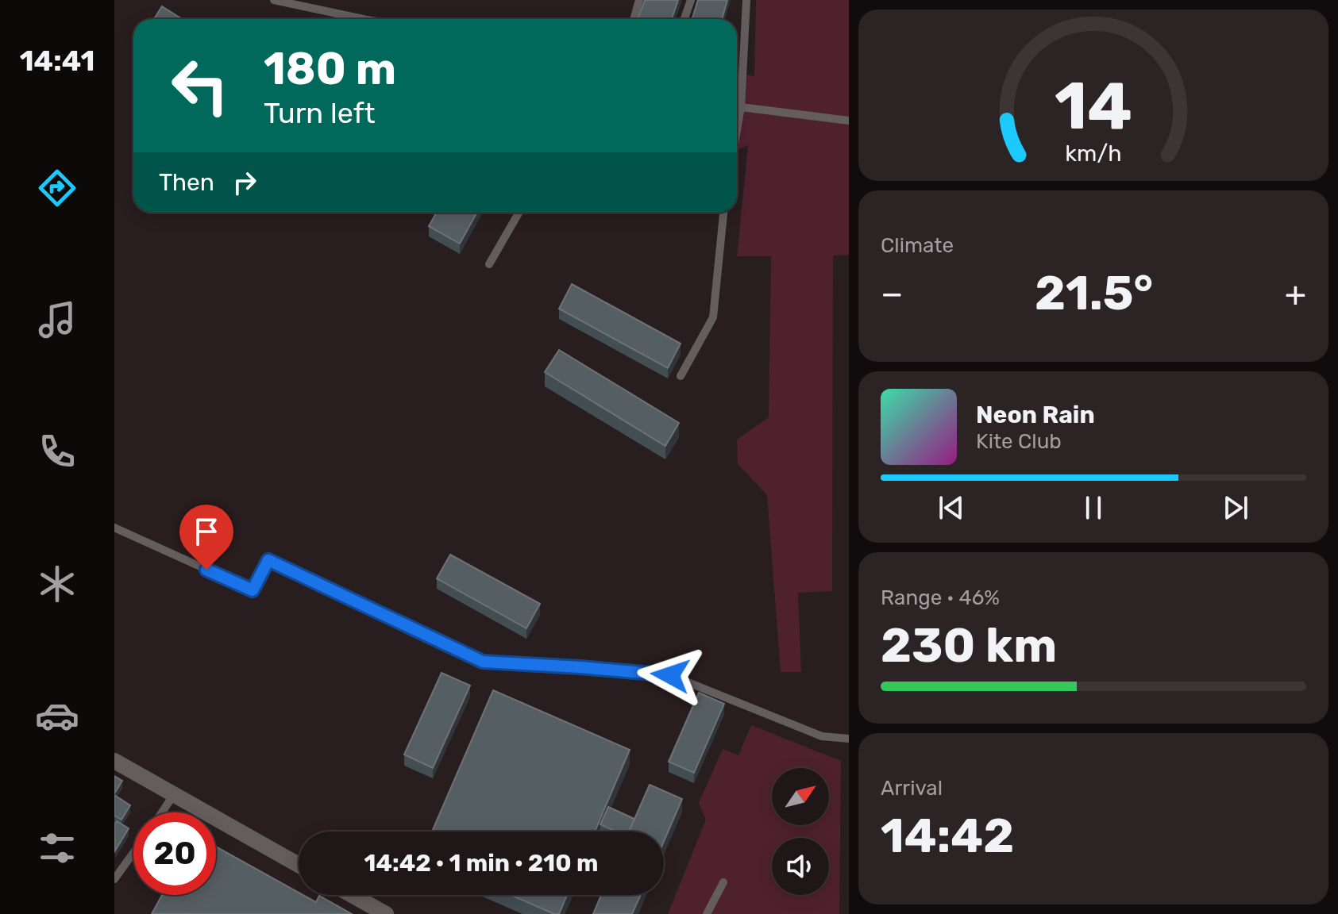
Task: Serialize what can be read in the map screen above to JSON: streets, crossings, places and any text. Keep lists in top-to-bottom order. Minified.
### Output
{"north":"top right","page":{"tabs":"14:41","turn":["180 m","Turn left"],"then":"Then","tile":["Climate",["Range · 46%","230 km"],["Arrival","14:42"]],"heat":["−","21.5°","+"],"song":["Neon Rain","Kite Club"],"limit":"20","trip":"14:42 · 1 min · 210 m","gauge":["14","km/h"]}}
